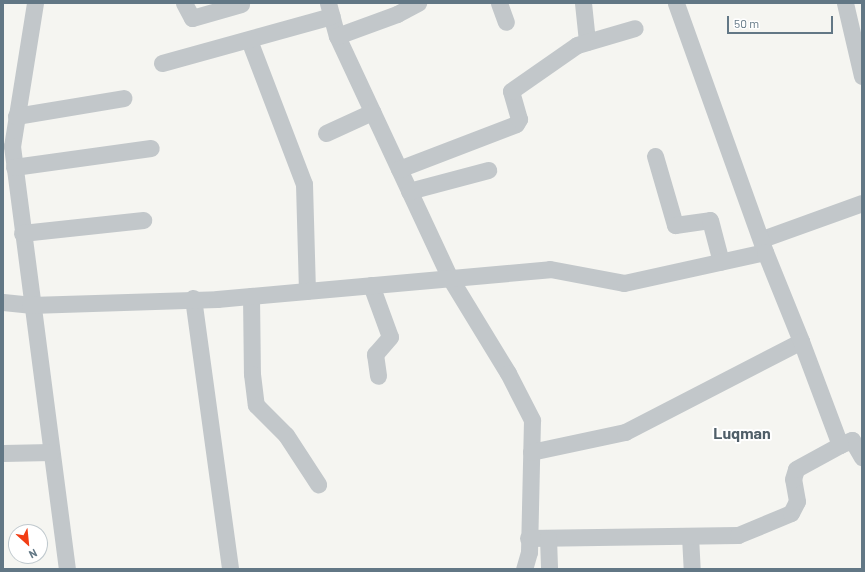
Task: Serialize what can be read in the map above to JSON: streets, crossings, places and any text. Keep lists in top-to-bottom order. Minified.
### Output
{"districts":["Luqman"],"scale_bar":"50 m","north":"bottom right"}
